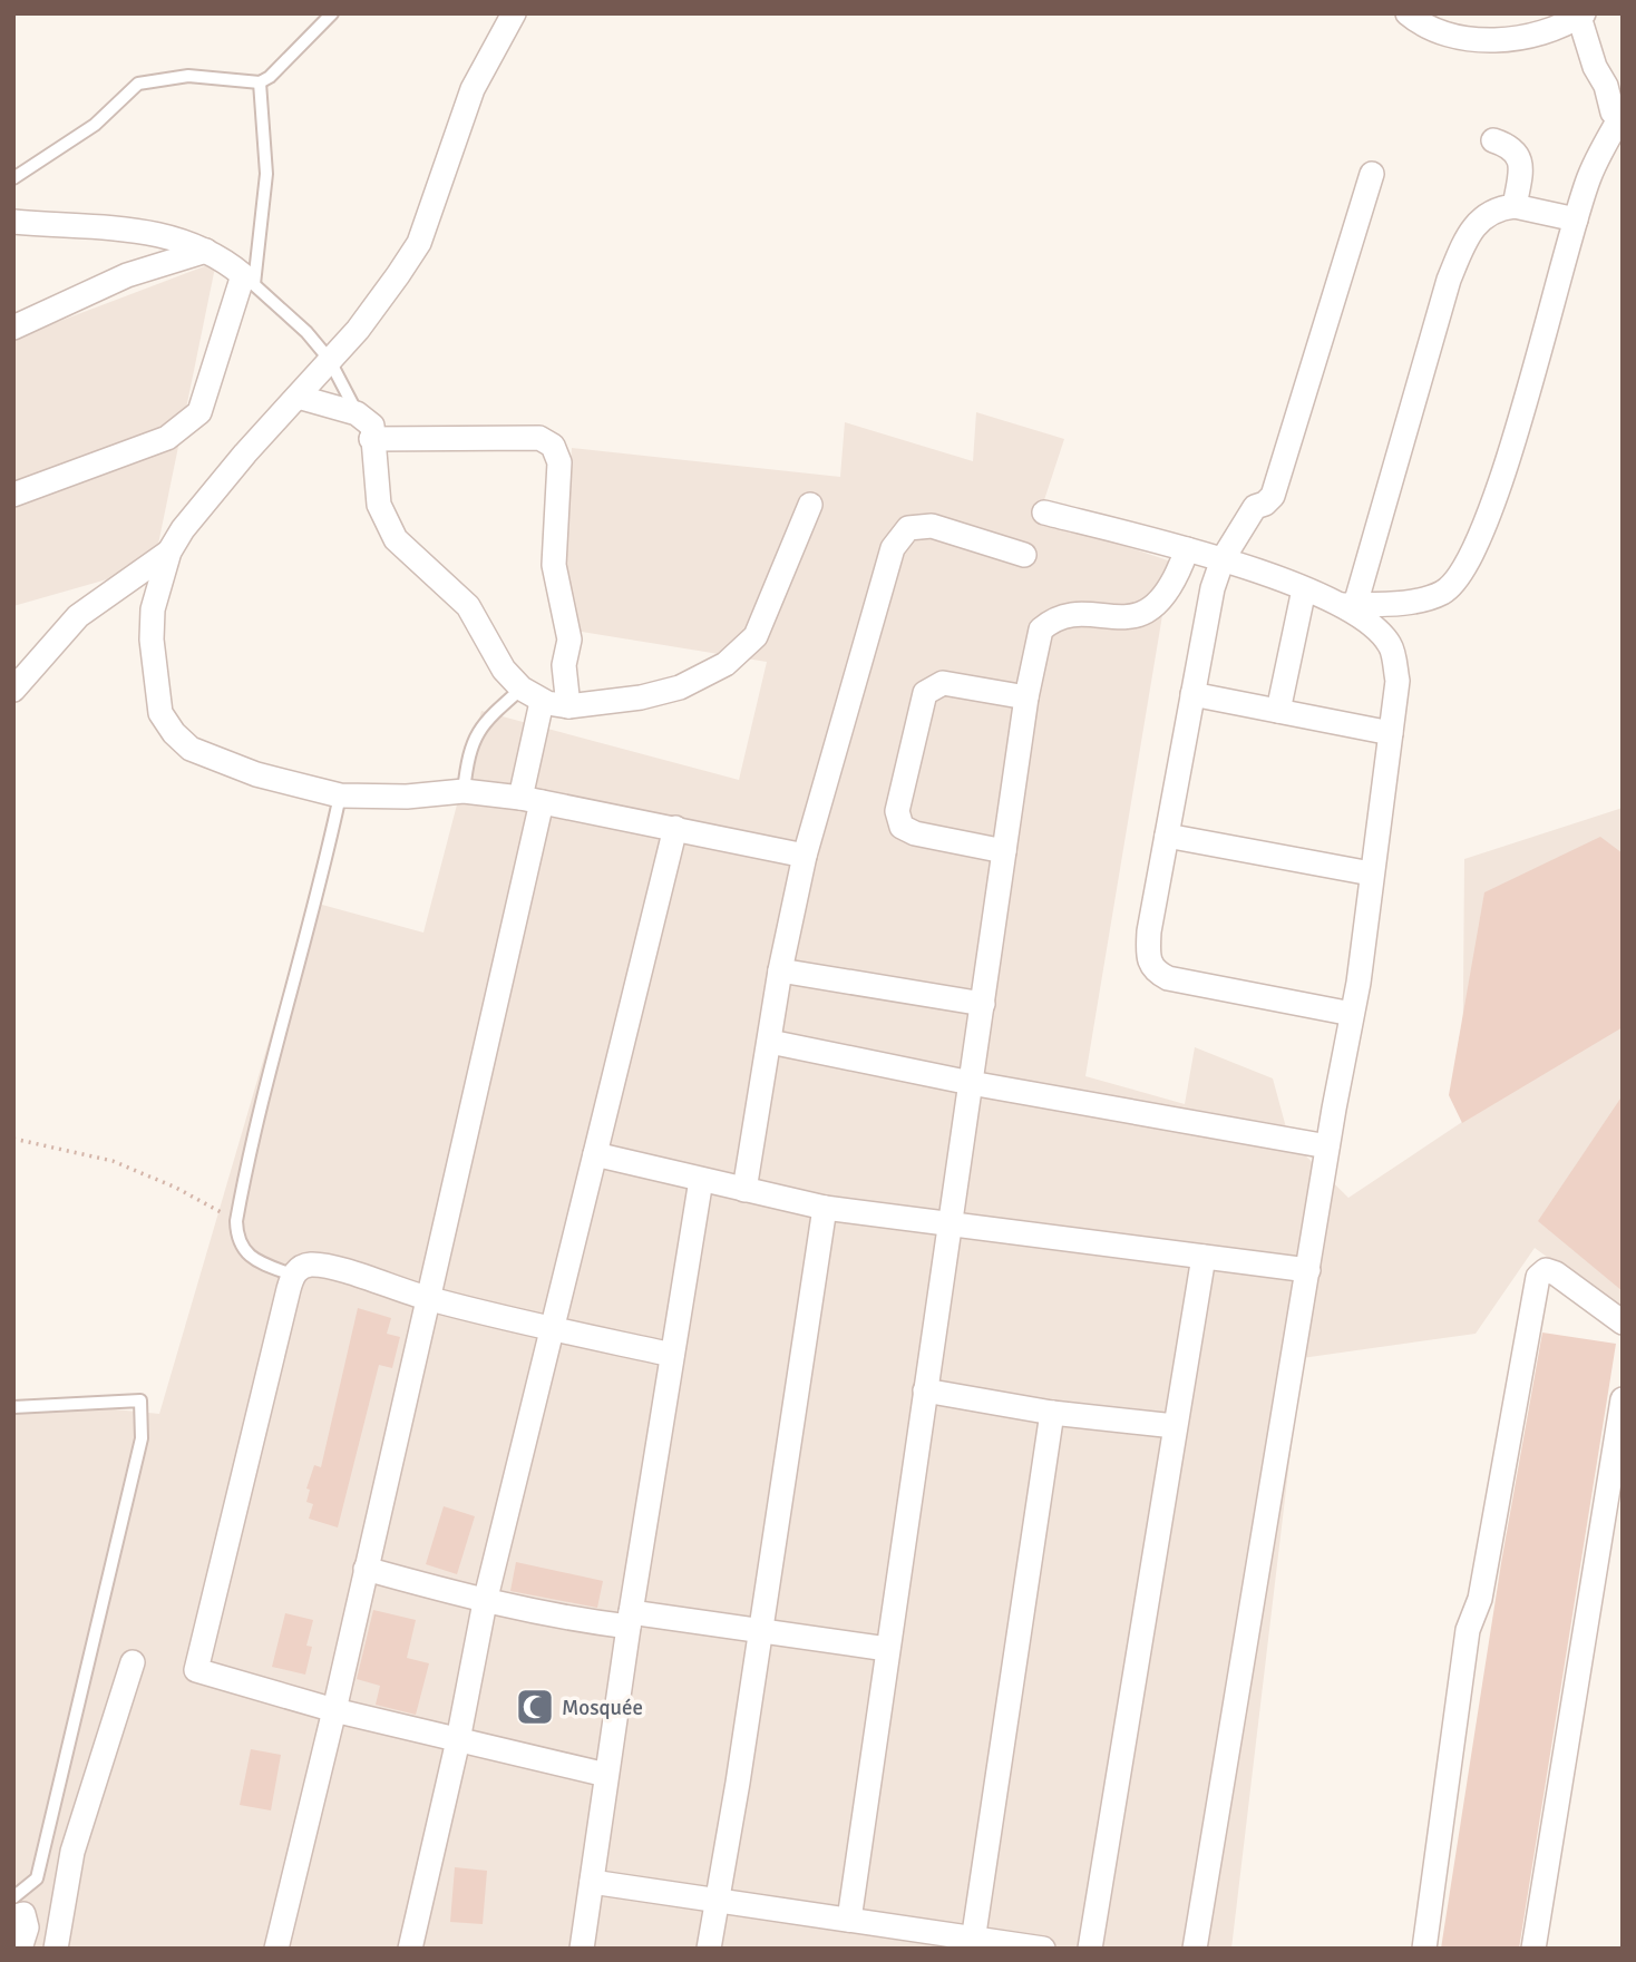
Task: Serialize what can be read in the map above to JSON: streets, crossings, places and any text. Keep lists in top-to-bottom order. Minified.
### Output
{"places":{"mosque":["Mosquée"]}}
